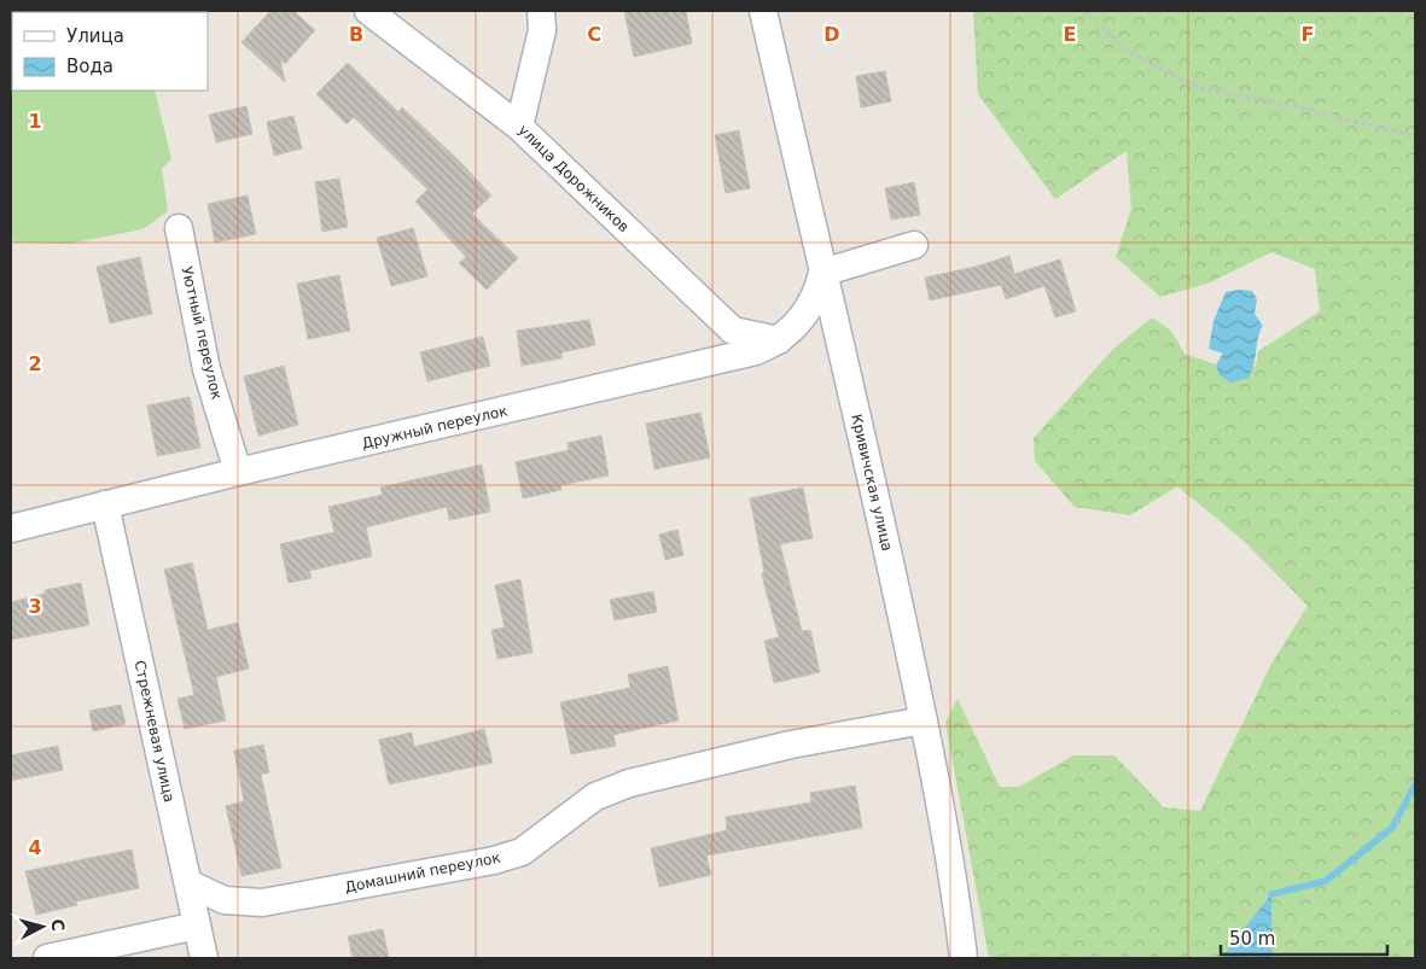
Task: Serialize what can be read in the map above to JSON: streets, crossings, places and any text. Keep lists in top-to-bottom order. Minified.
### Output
{"streets":{"street":["улица Дорожников","Уютный переулок","Дружный переулок","Кривичская улица","Стрежневая улица","Домашний переулок"]},"crossings":[["улица Дорожников","Дружный переулок"],["Уютный переулок","Дружный переулок"],["Дружный переулок","Кривичская улица"],["Дружный переулок","Стрежневая улица"],["Кривичская улица","Домашний переулок"],["Стрежневая улица","Домашний переулок"]],"legend":["Улица","Вода"],"scale_bar":"50 m","north":"right","grid":{"columns":["B","C","D","E","F"],"rows":["1","2","3","4"]}}
